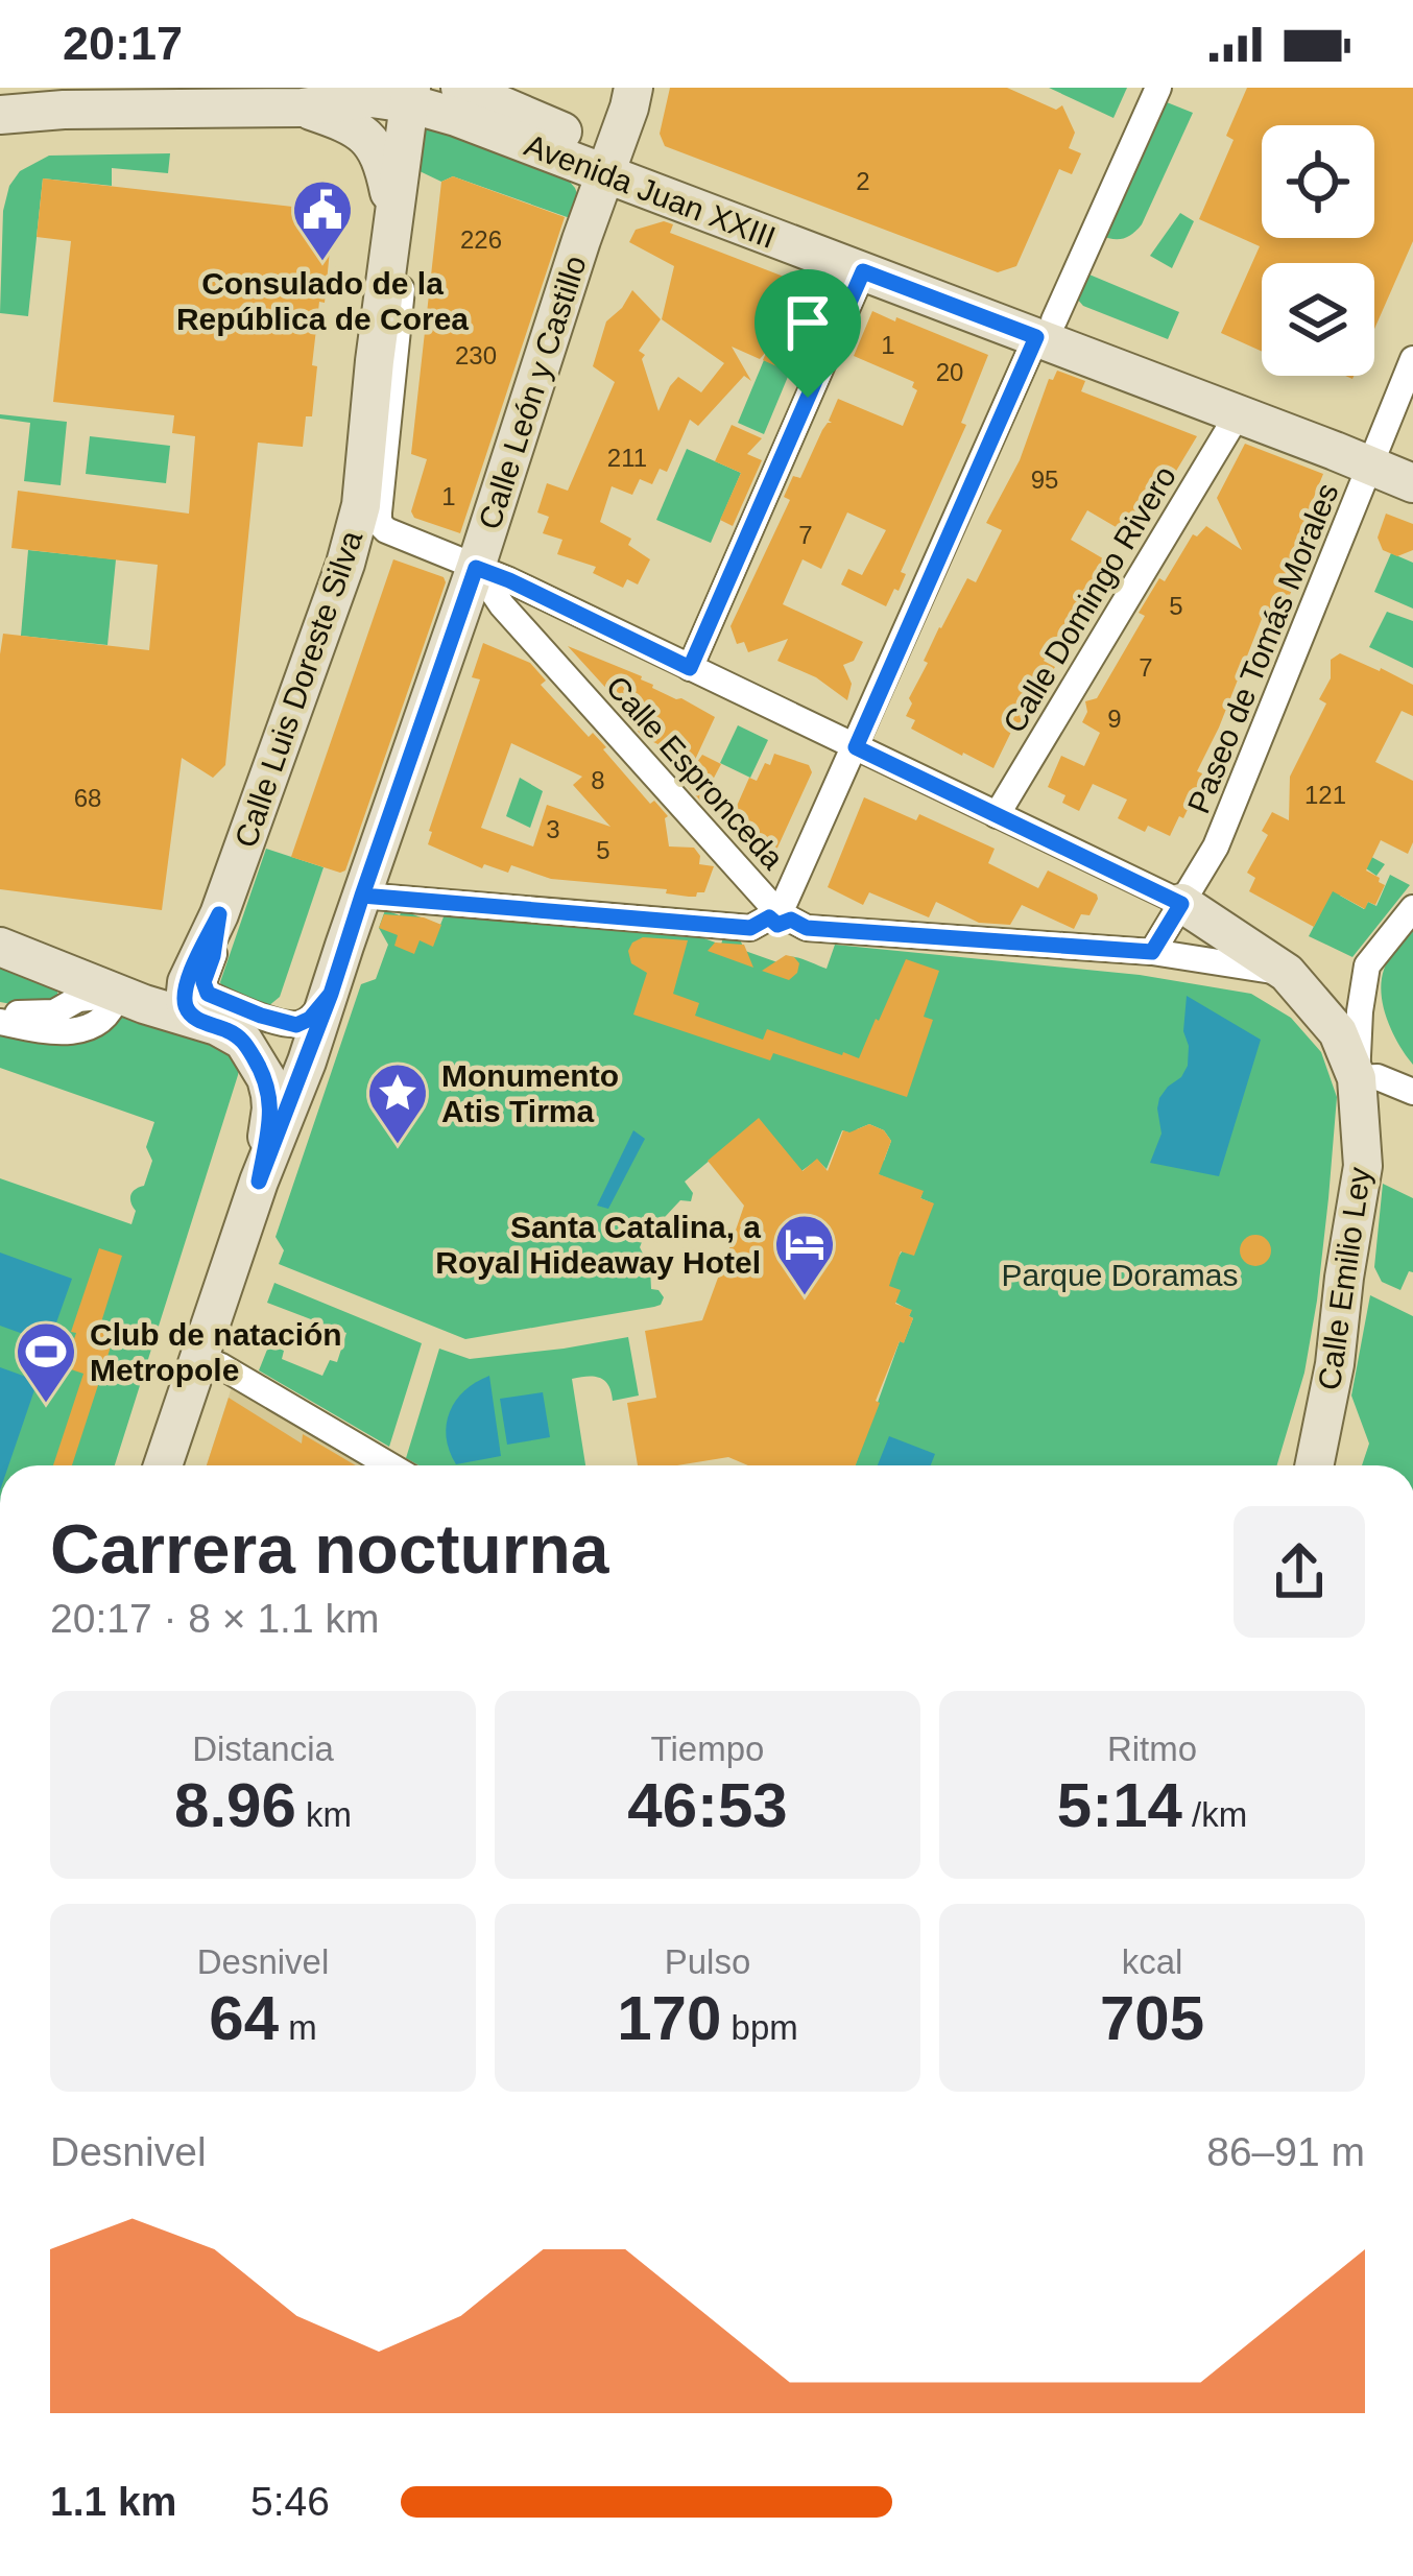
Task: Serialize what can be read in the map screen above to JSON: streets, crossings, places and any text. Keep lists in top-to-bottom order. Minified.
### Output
{"streets":{"street":["Avenida Juan XXIII","Calle León y Castillo","Calle Domingo Rivero","Paseo de Tomás Morales","Calle Luis Doreste Silva","Calle Espronceda","Calle Emilio Ley"]},"crossings":[["Avenida Juan XXIII","Calle León y Castillo"],["Avenida Juan XXIII","Calle Domingo Rivero"],["Avenida Juan XXIII","Paseo de Tomás Morales"],["Avenida Juan XXIII","Calle Luis Doreste Silva"],["Calle León y Castillo","Calle Luis Doreste Silva"],["Calle León y Castillo","Calle Espronceda"],["Calle Luis Doreste Silva","Calle Espronceda"]],"parks":["Parque Doramas"],"places":{"public building":["Consulado de la República de Corea"],"place":["Monumento Atis Tirma"],"hotel":["Santa Catalina, a Royal Hideaway Hotel"],"sports":["Club de natación Metropole"]},"house_numbers":["2","226","1","230","20","211","95","1","7","5","7","9","8","121","68","3","5"],"page":{"status":"20:17","heading":["Carrera nocturna","20:17 · 8 × 1.1 km"],"stats":[["Distancia","8.96 km"],["Tiempo","46:53"],["Ritmo","5:14 /km"],["Desnivel","64 m"],["Pulso","170 bpm"],["kcal","705"]],"chart":["Desnivel","86–91 m"],"list":[{"name":"1.1 km","note":"5:46"}]}}
